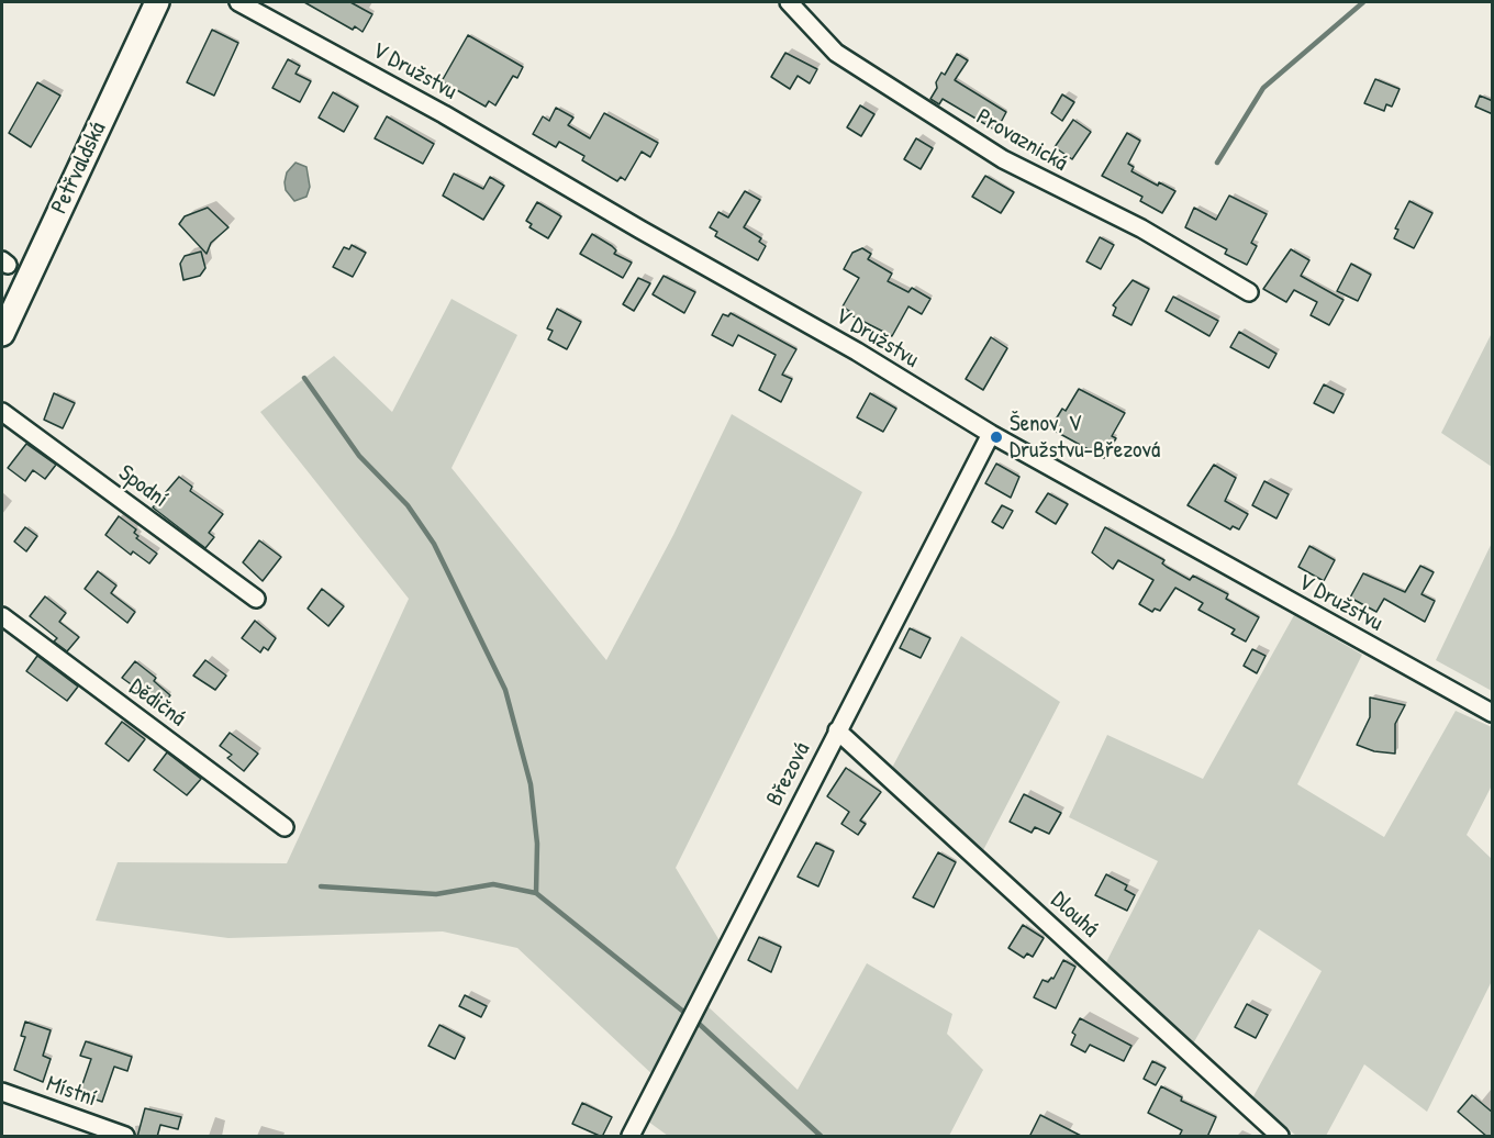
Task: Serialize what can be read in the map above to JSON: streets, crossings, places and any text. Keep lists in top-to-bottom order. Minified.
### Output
{"streets":{"main road":["Petřvaldská"],"street":["V Družstvu","Provaznická","Spodní","Dědičná","Březová","Dlouhá","Místní"]},"crossings":[["V Družstvu","Březová"],["Březová","Dlouhá"]],"places":["Šenov, V Družstvu-Březová"]}
